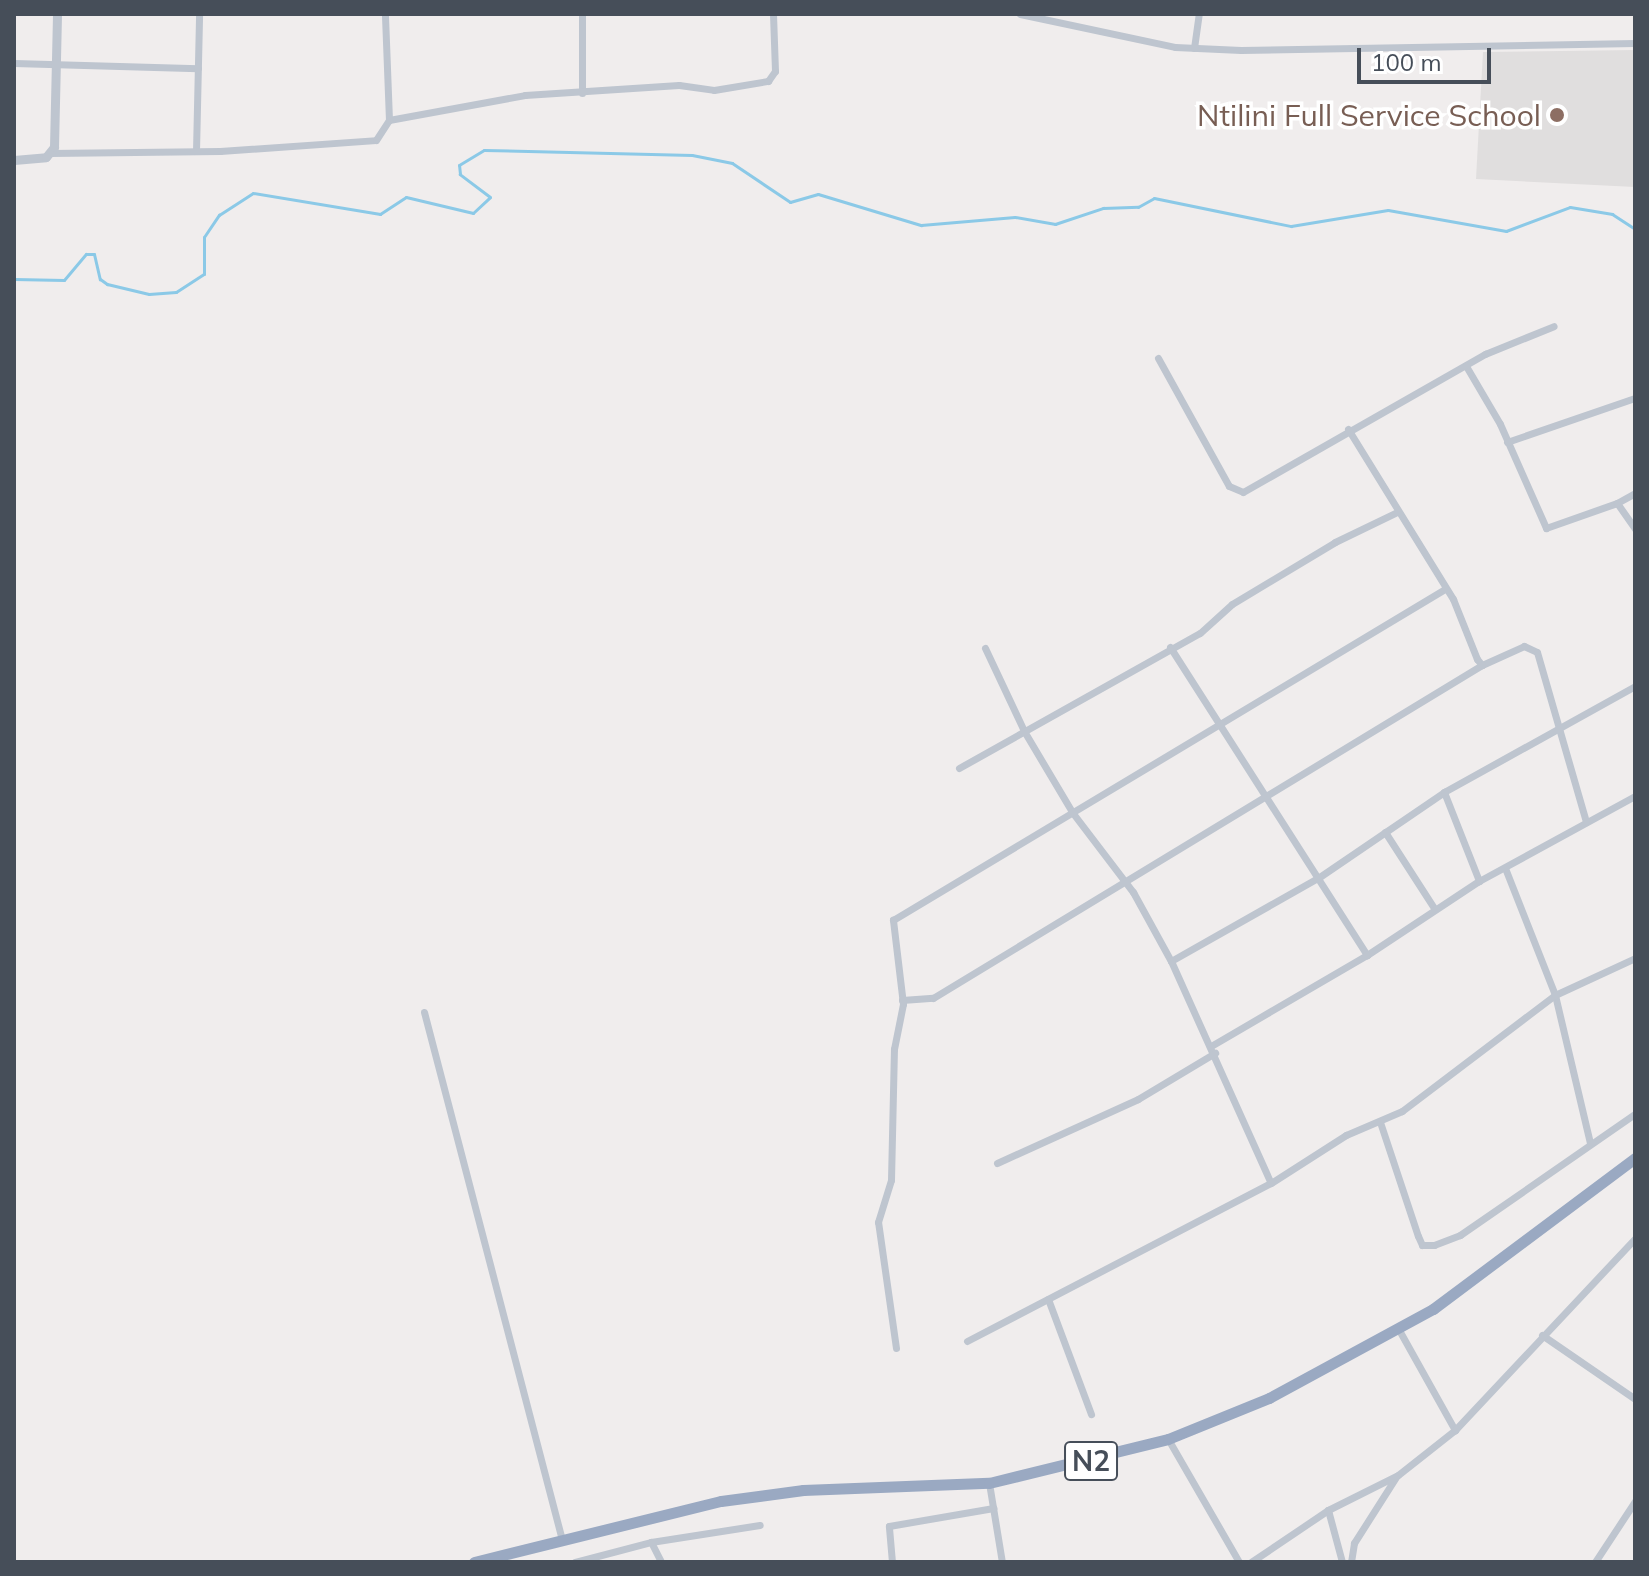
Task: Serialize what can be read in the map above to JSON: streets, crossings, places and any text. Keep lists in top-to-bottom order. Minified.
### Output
{"streets":{"highway":["N2"]},"places":["Ntilini Full Service School"],"scale_bar":"100 m"}
